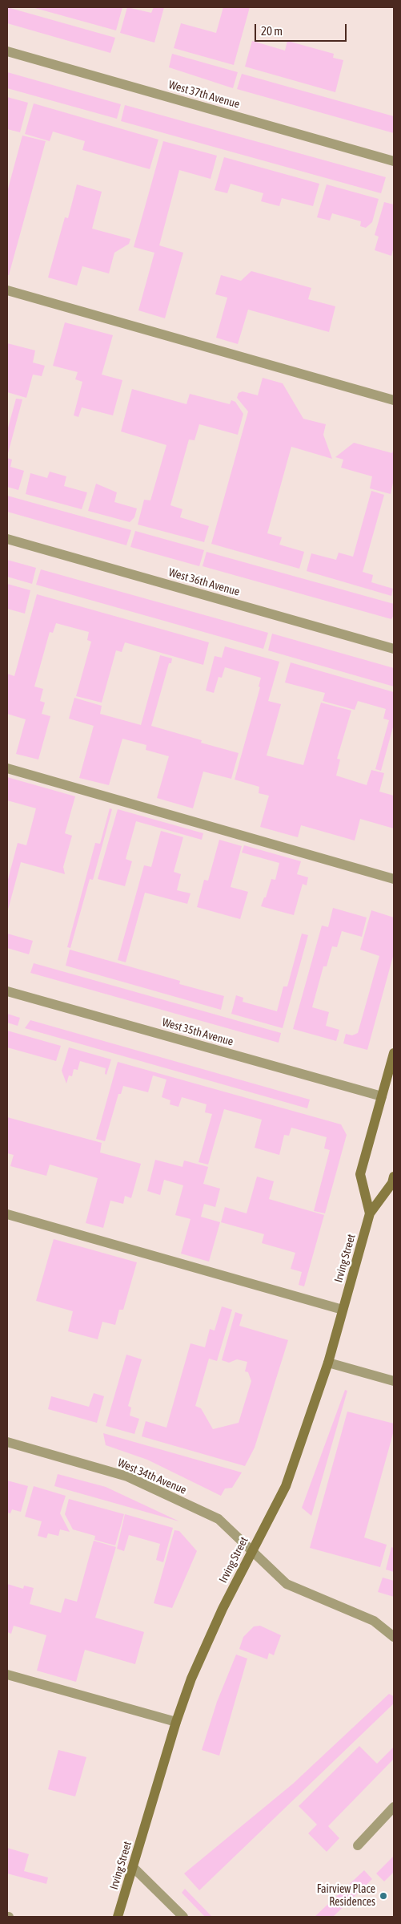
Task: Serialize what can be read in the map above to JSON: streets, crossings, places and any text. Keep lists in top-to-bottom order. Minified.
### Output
{"streets":{"main road":["Irving Street"],"street":["West 37th Avenue","West 36th Avenue","West 35th Avenue","West 34th Avenue"]},"crossings":[["West 35th Avenue","Irving Street"],["Irving Street","West 34th Avenue"]],"places":["Fairview Place Residences"],"scale_bar":"20 m"}
